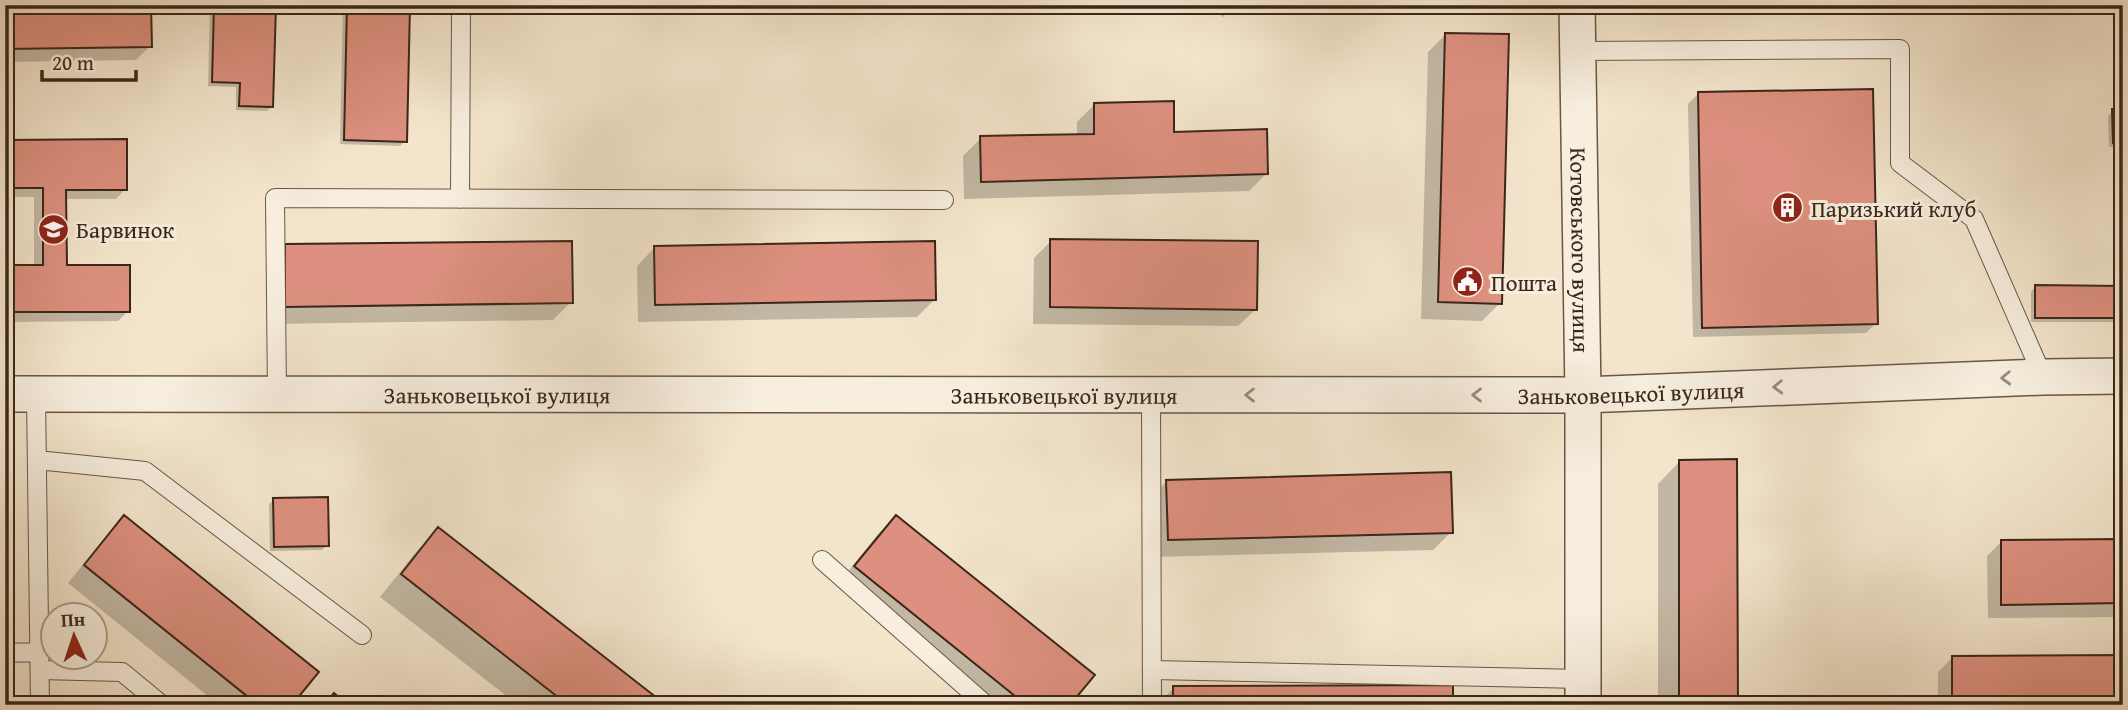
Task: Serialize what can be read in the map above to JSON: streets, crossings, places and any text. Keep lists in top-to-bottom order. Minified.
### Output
{"streets":{"street":["Котовського вулиця","Заньковецької вулиця"]},"crossings":[["Котовського вулиця","Заньковецької вулиця"]],"one_way":["Заньковецької вулиця"],"places":{"building":["Паризький клуб"],"school or university":["Барвинок"],"public building":["Пошта"]},"scale_bar":"20 m","north":"top"}
